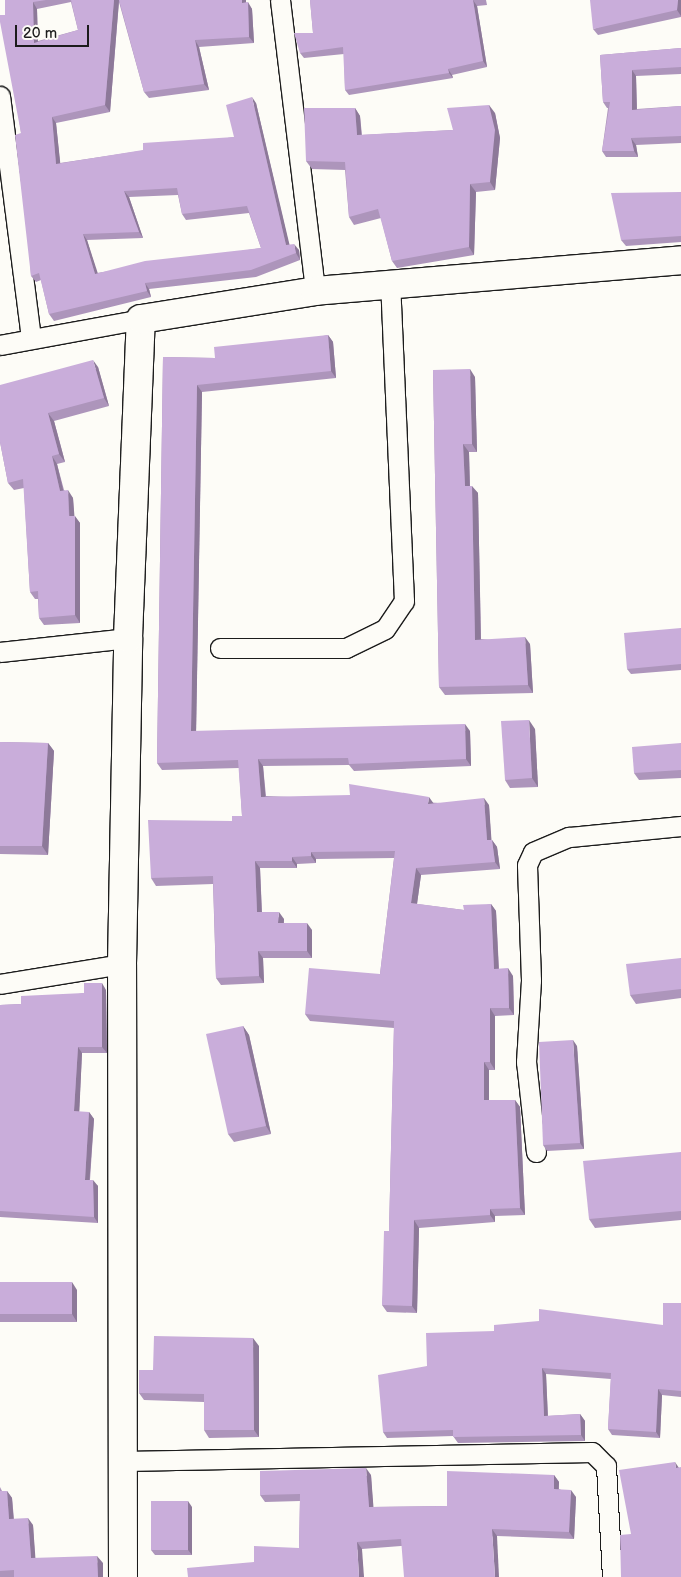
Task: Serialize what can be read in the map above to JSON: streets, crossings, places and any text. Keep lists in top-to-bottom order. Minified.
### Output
{"scale_bar":"20 m"}
